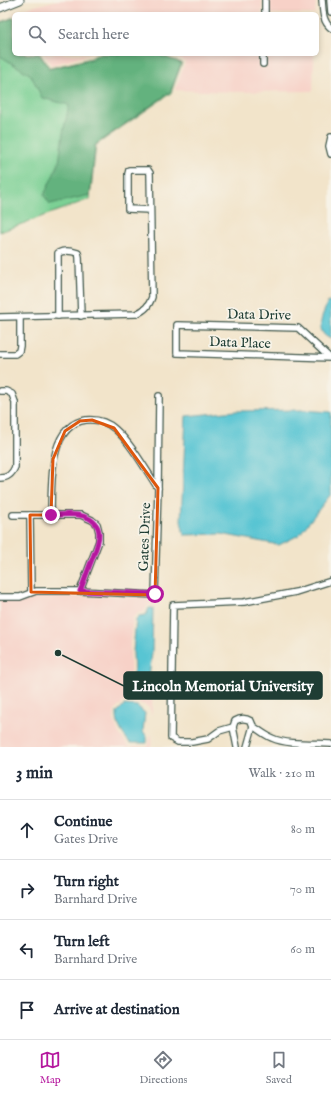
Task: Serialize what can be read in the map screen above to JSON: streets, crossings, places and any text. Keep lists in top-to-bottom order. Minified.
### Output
{"streets":{"street":["Data Drive","Data Place","Gates Drive"]},"crossings":[["Data Drive","Data Place"]],"places":["Lincoln Memorial University"],"page":{"search":"Search here","heading":["3 min","Walk · 210 m"],"list":[["Continue","Gates Drive","80 m"],["Turn right","Barnhard Drive","70 m"],["Turn left","Barnhard Drive","60 m"],"Arrive at destination"],"nav":["Map","Directions","Saved"]}}
